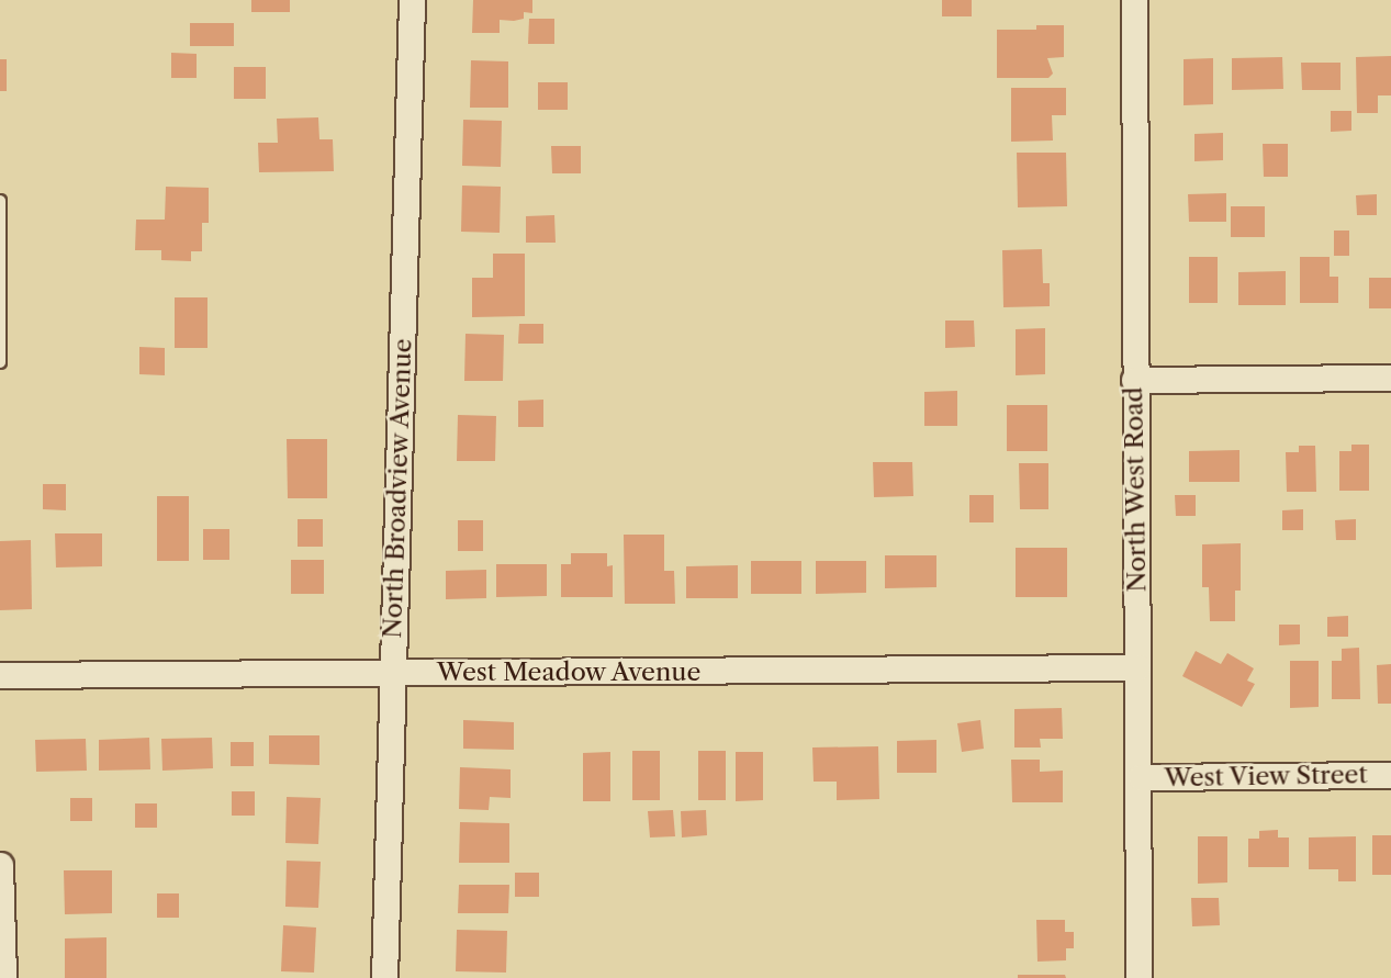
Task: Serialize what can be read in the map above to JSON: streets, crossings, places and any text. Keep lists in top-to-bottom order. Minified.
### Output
{"streets":{"street":["North Broadview Avenue","North West Road","West Meadow Avenue","West View Street"]},"crossings":[["North Broadview Avenue","West Meadow Avenue"],["North West Road","West Meadow Avenue"],["North West Road","West View Street"]]}
